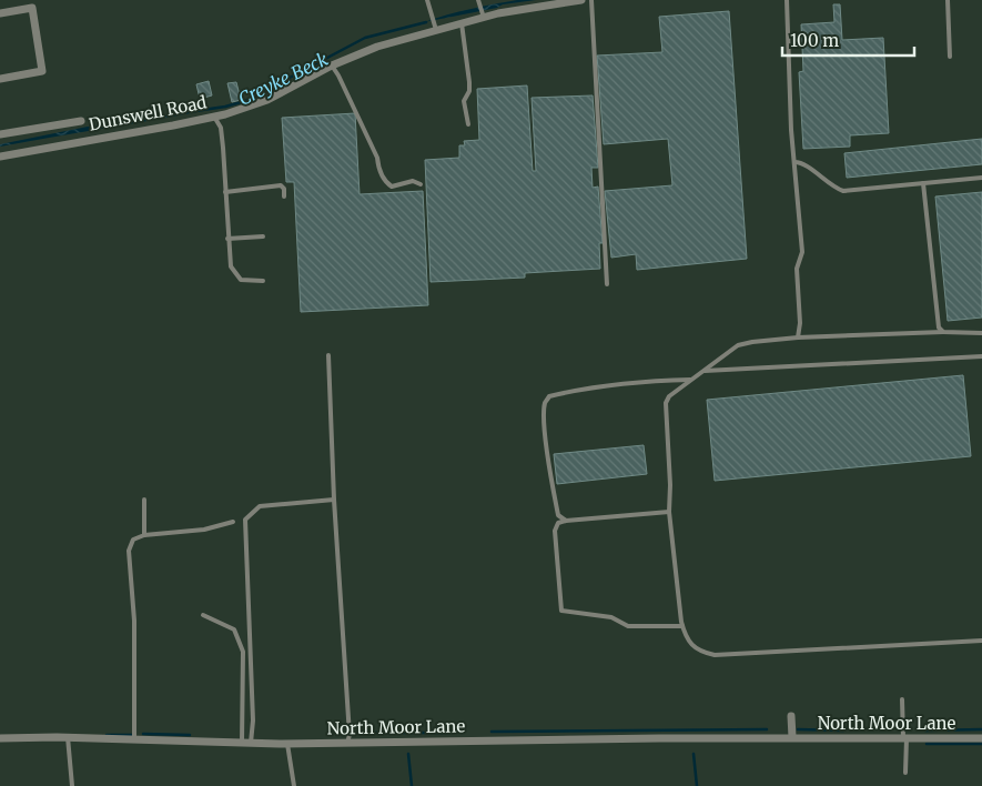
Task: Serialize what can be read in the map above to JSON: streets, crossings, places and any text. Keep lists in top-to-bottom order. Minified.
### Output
{"streets":{"street":["Dunswell Road","North Moor Lane"]},"water":["Creyke Beck"],"scale_bar":"100 m"}
